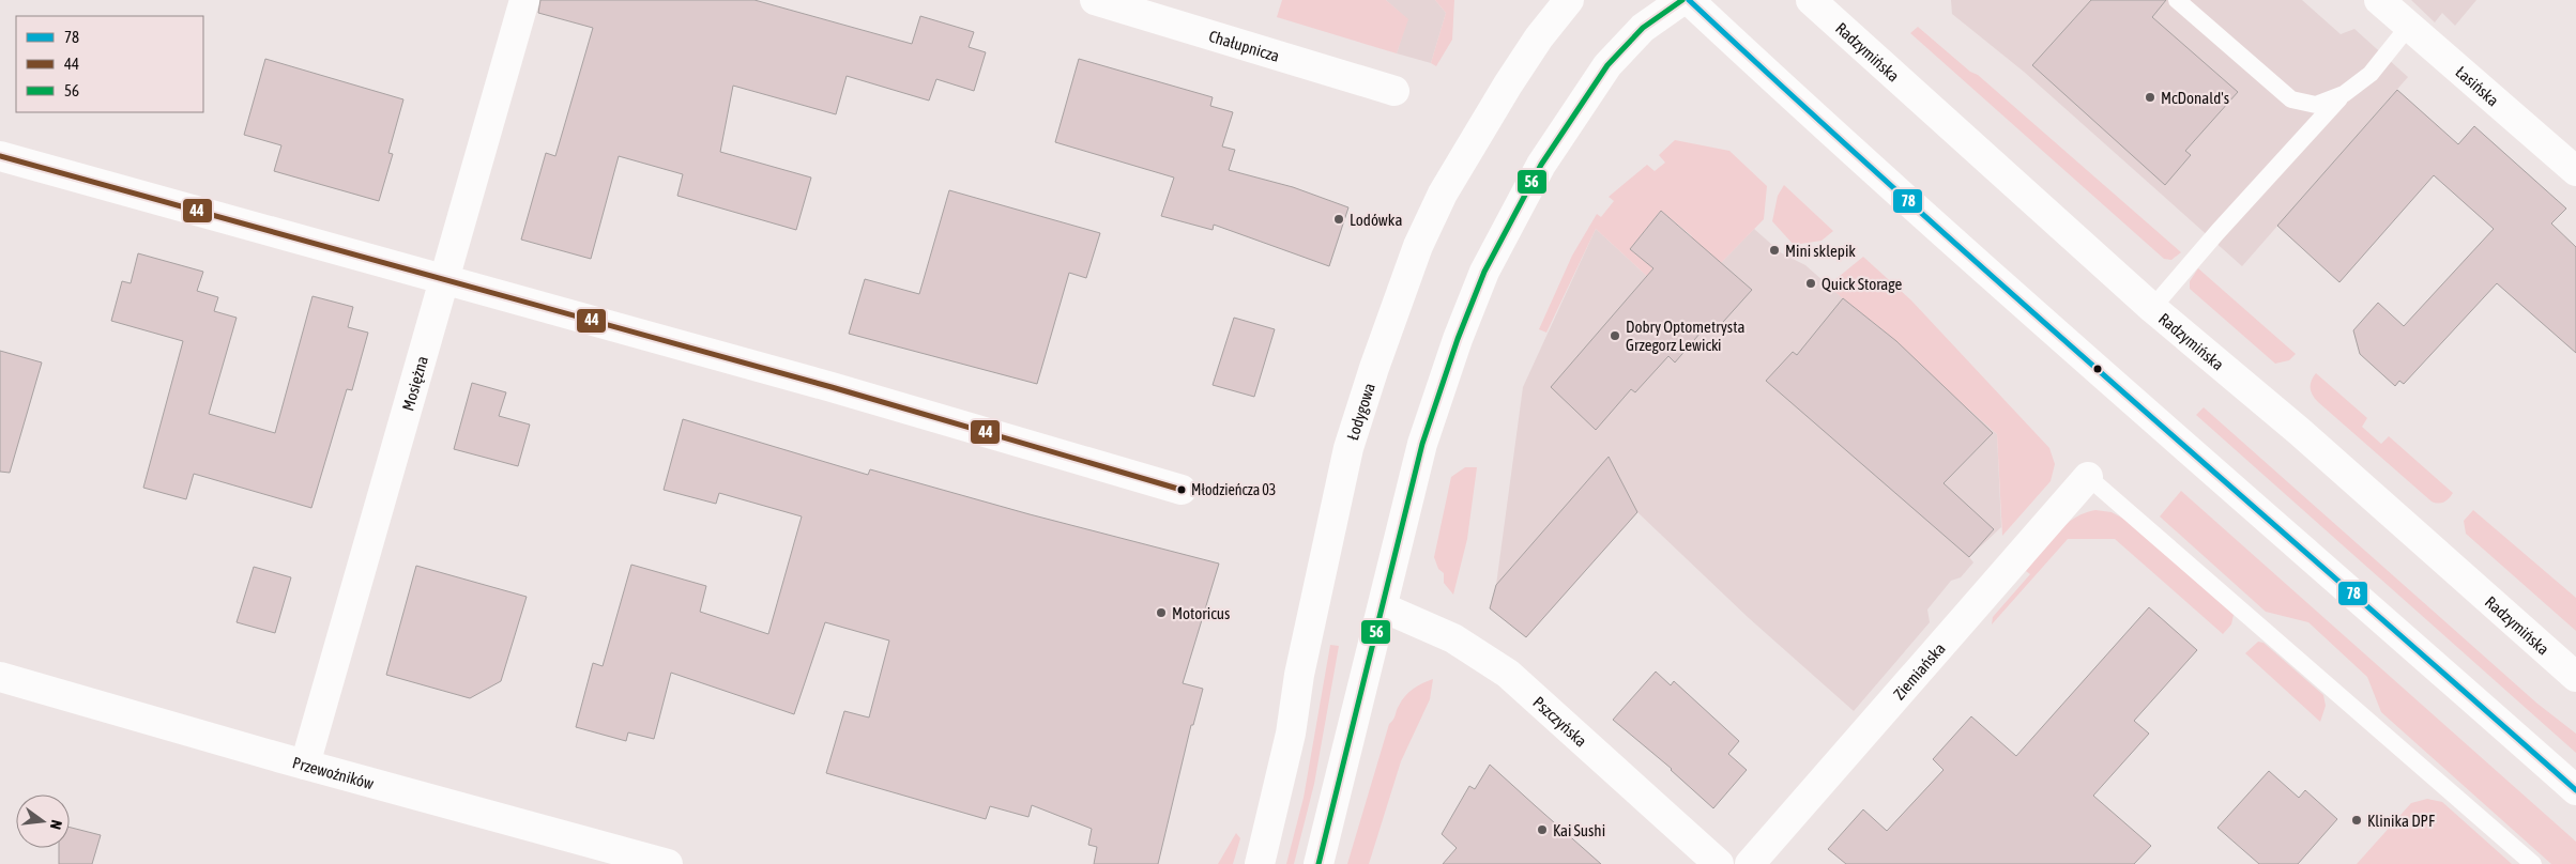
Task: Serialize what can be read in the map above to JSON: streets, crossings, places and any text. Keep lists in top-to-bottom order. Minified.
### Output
{"streets":{"street":["Chałupnicza","Radzymińska","Łasińska","Mosiężna","Łodygowa","Ziemiańska","Pszczyńska","Przewoźników"]},"crossings":[["Mosiężna","Przewoźników"]],"places":["McDonald's","Lodówka","Mini sklepik","Quick Storage","Dobry Optometrysta Grzegorz Lewicki","Młodzieńcza 03","Motoricus","Klinika DPF","Kai Sushi"],"lines":["transit line 78","transit line 56","transit line 44"],"legend":["78","44","56"],"north":"right"}
